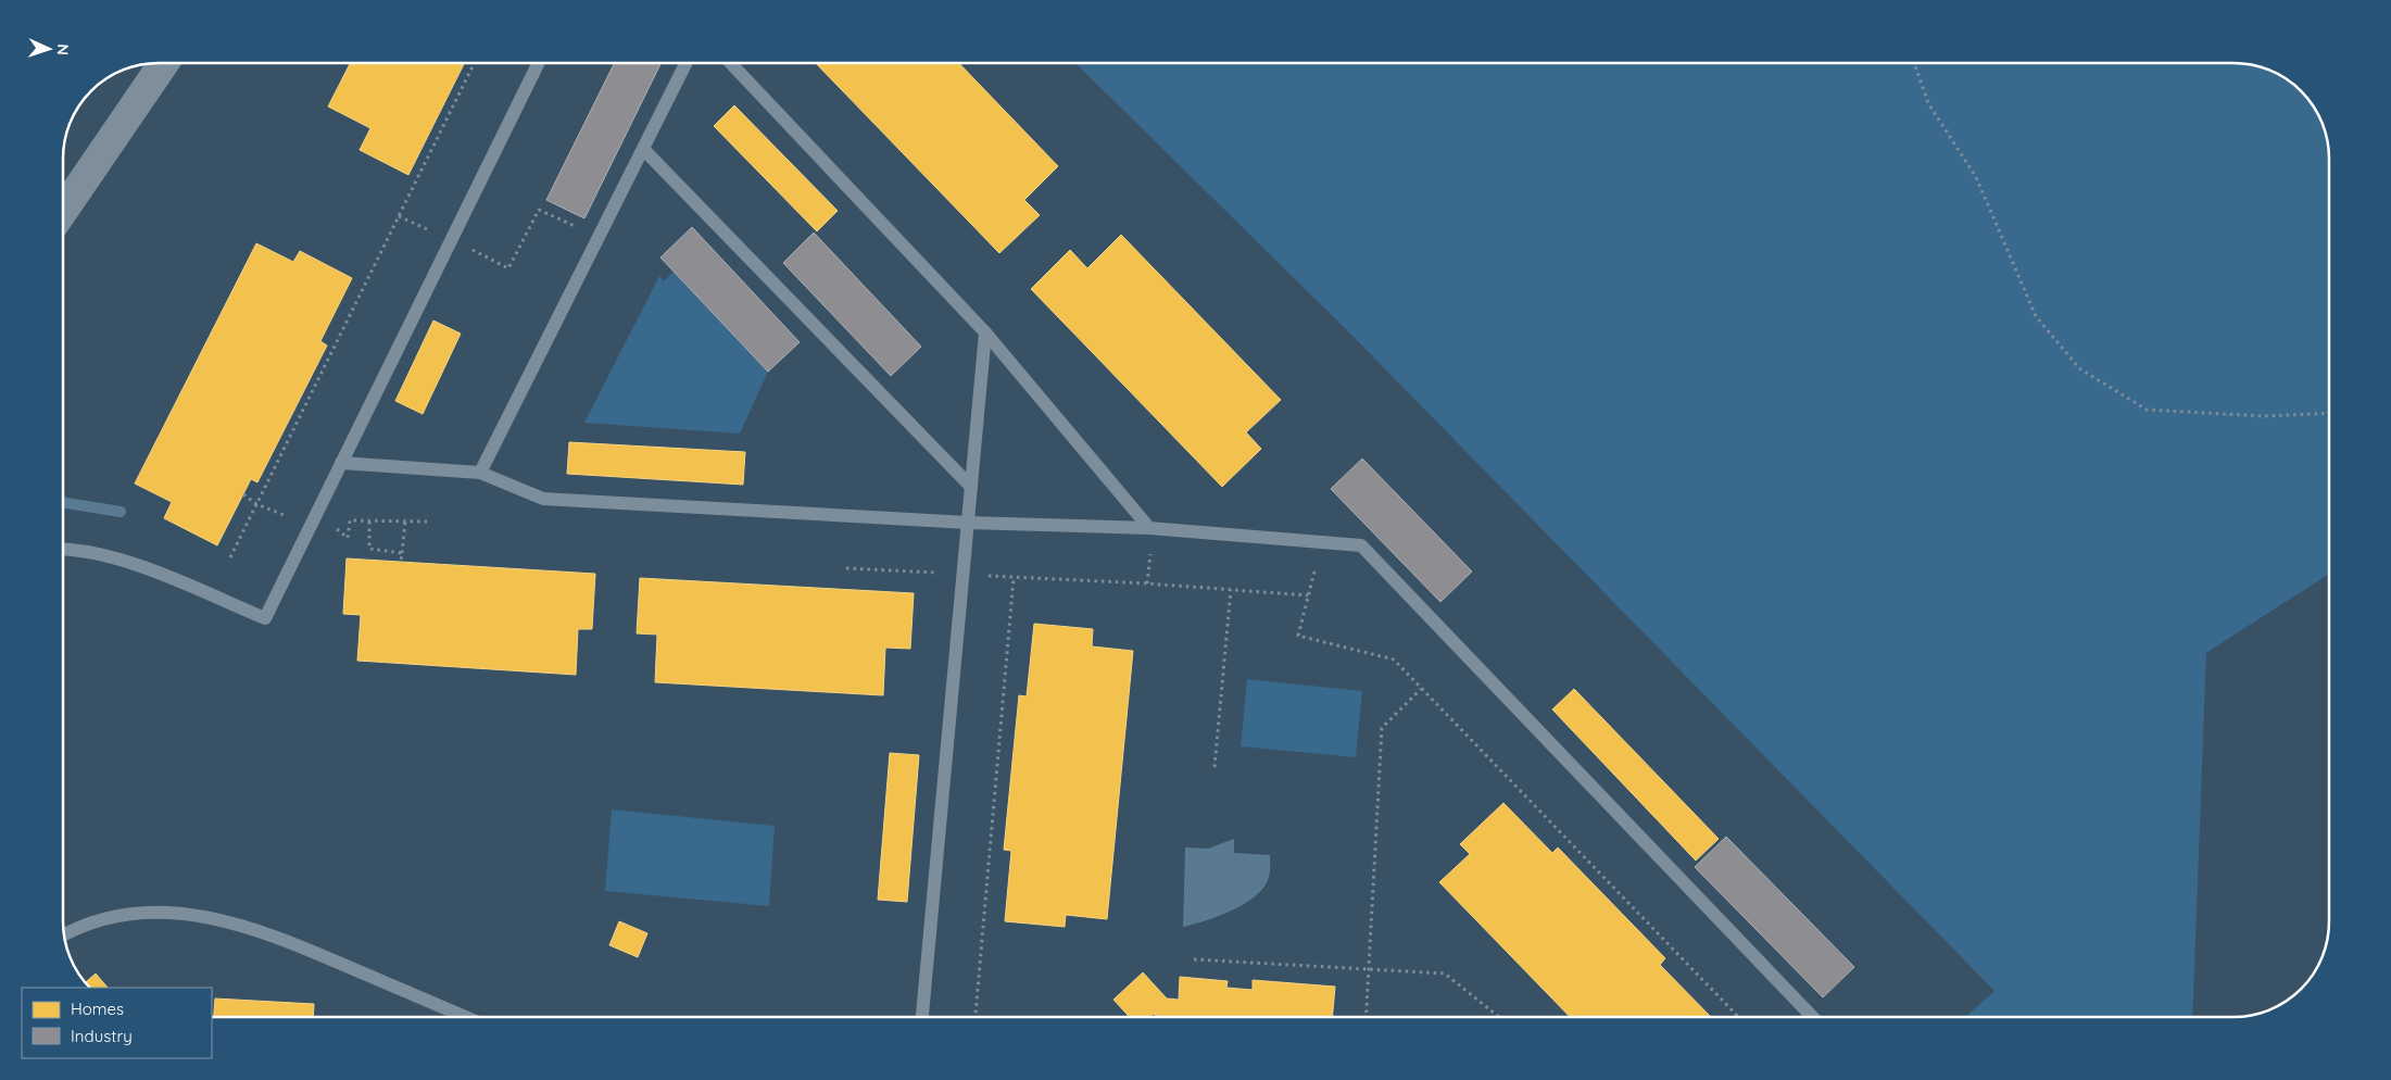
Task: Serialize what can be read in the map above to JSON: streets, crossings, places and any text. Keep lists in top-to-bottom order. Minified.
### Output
{"legend":["Homes","Industry"],"north":"right"}
